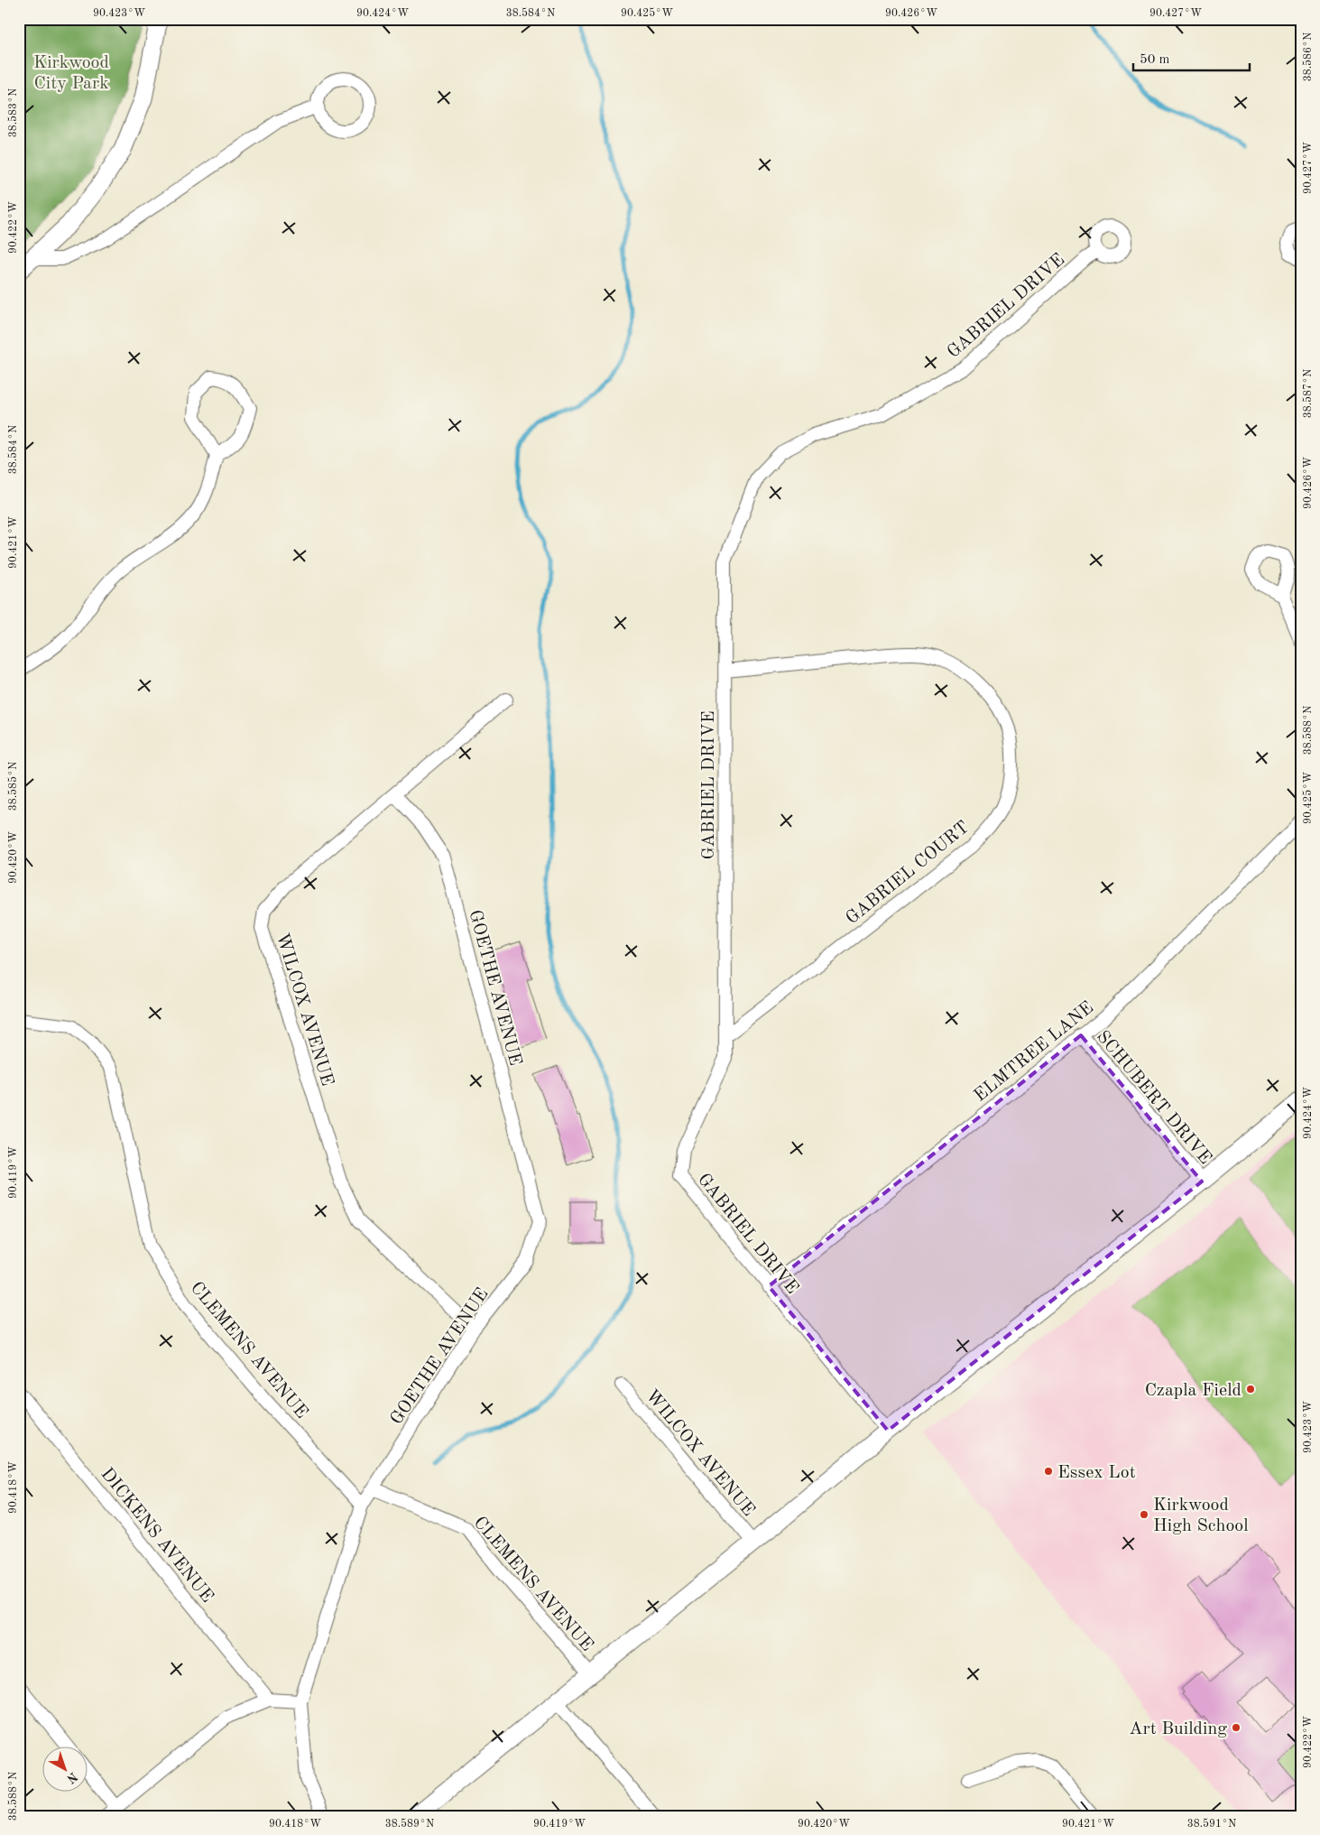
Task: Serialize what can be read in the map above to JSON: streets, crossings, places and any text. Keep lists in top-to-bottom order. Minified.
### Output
{"streets":{"street":["GABRIEL DRIVE","GABRIEL COURT","GOETHE AVENUE","WILCOX AVENUE","ELMTREE LANE","SCHUBERT DRIVE","CLEMENS AVENUE","DICKENS AVENUE"]},"crossings":[["GABRIEL DRIVE","GABRIEL COURT"],["GABRIEL DRIVE","ELMTREE LANE"],["GOETHE AVENUE","WILCOX AVENUE"],["GOETHE AVENUE","CLEMENS AVENUE"],["ELMTREE LANE","SCHUBERT DRIVE"]],"parks":["Kirkwood City Park"],"places":["Czapla Field","Essex Lot","Kirkwood High School","Art Building"],"scale_bar":"50 m","north":"bottom right","coordinates":["90.423°W","90.424°W","38.584°N","90.425°W","90.426°W","90.427°W","38.586°N","38.583°N","90.422°W","38.587°N","90.421°W","38.588°N","38.585°N","90.420°W","90.419°W","90.418°W","38.589°N","38.591°N"]}
